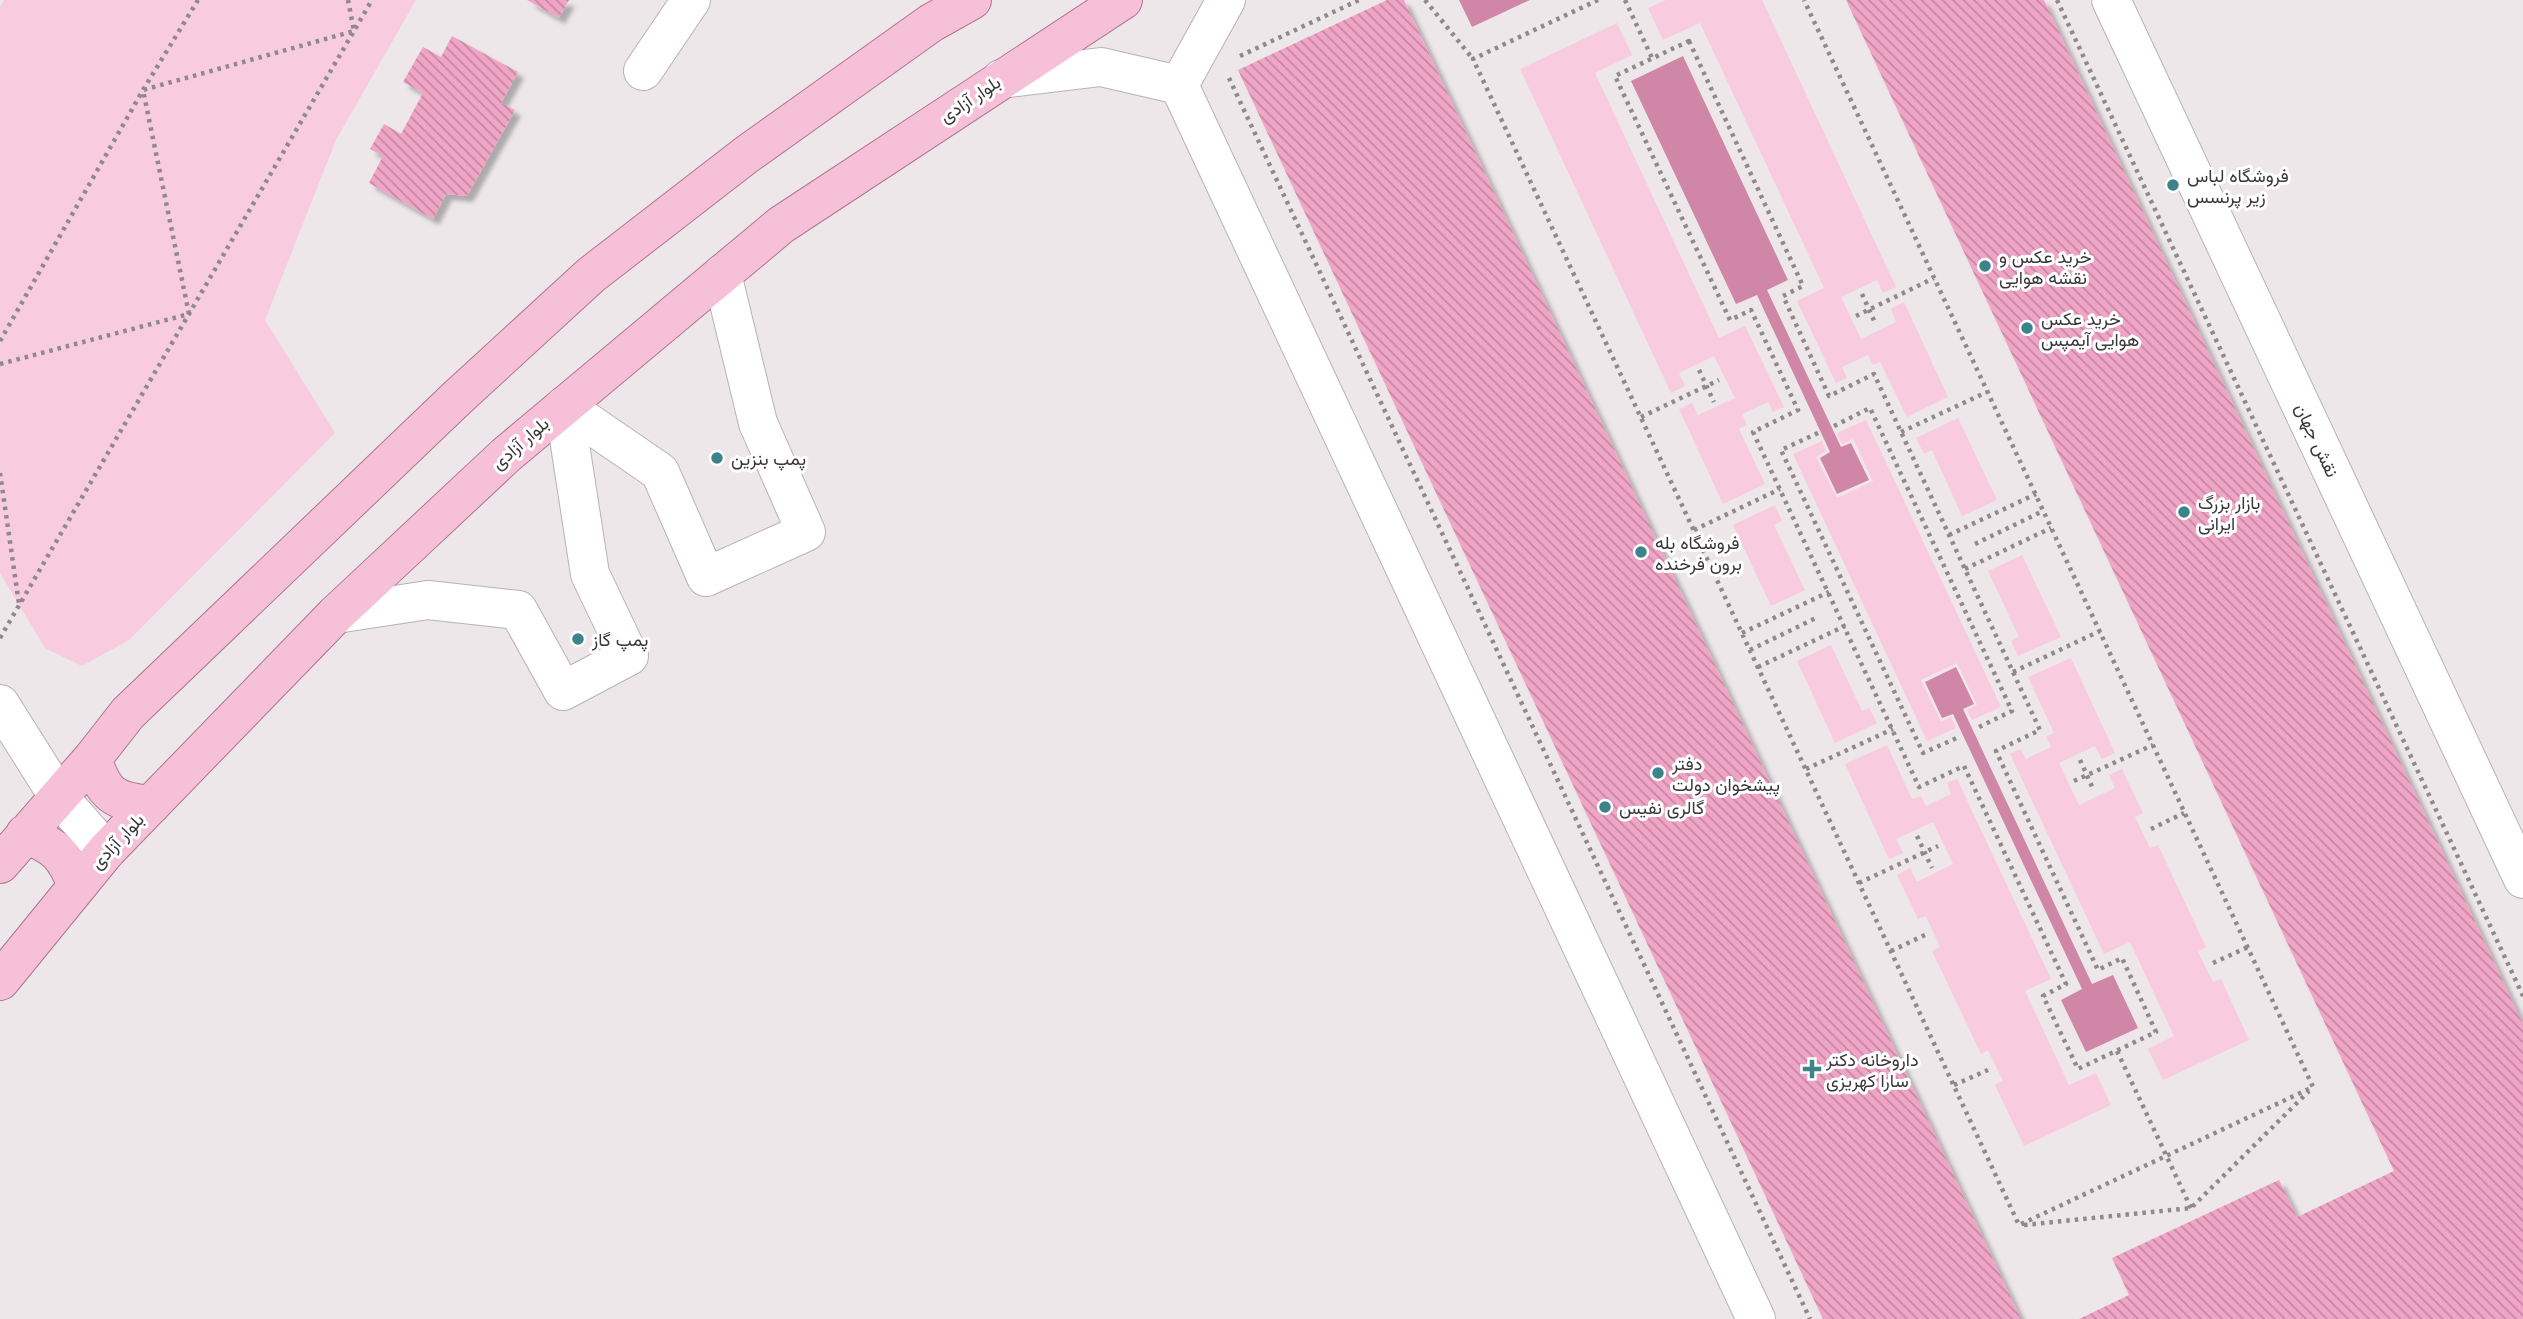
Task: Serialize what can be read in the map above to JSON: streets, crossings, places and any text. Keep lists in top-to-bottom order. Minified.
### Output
{"streets":{"main road":["بلوار آزادی"],"street":["نقش جهان"]},"places":{"other":["فروشگاه لباس زیر پرنسس","خرید عکس و نقشه هوایی","خرید عکس هوایی آیمپس","پمپ بنزين","بازار بزرگ ایرانی","فروشگاه بله برون فرخنده","پمپ گاز","دفتر پیشخوان دولت","گالری نفیس"],"health":["داروخانه دکتر سارا کهریزی"]}}
